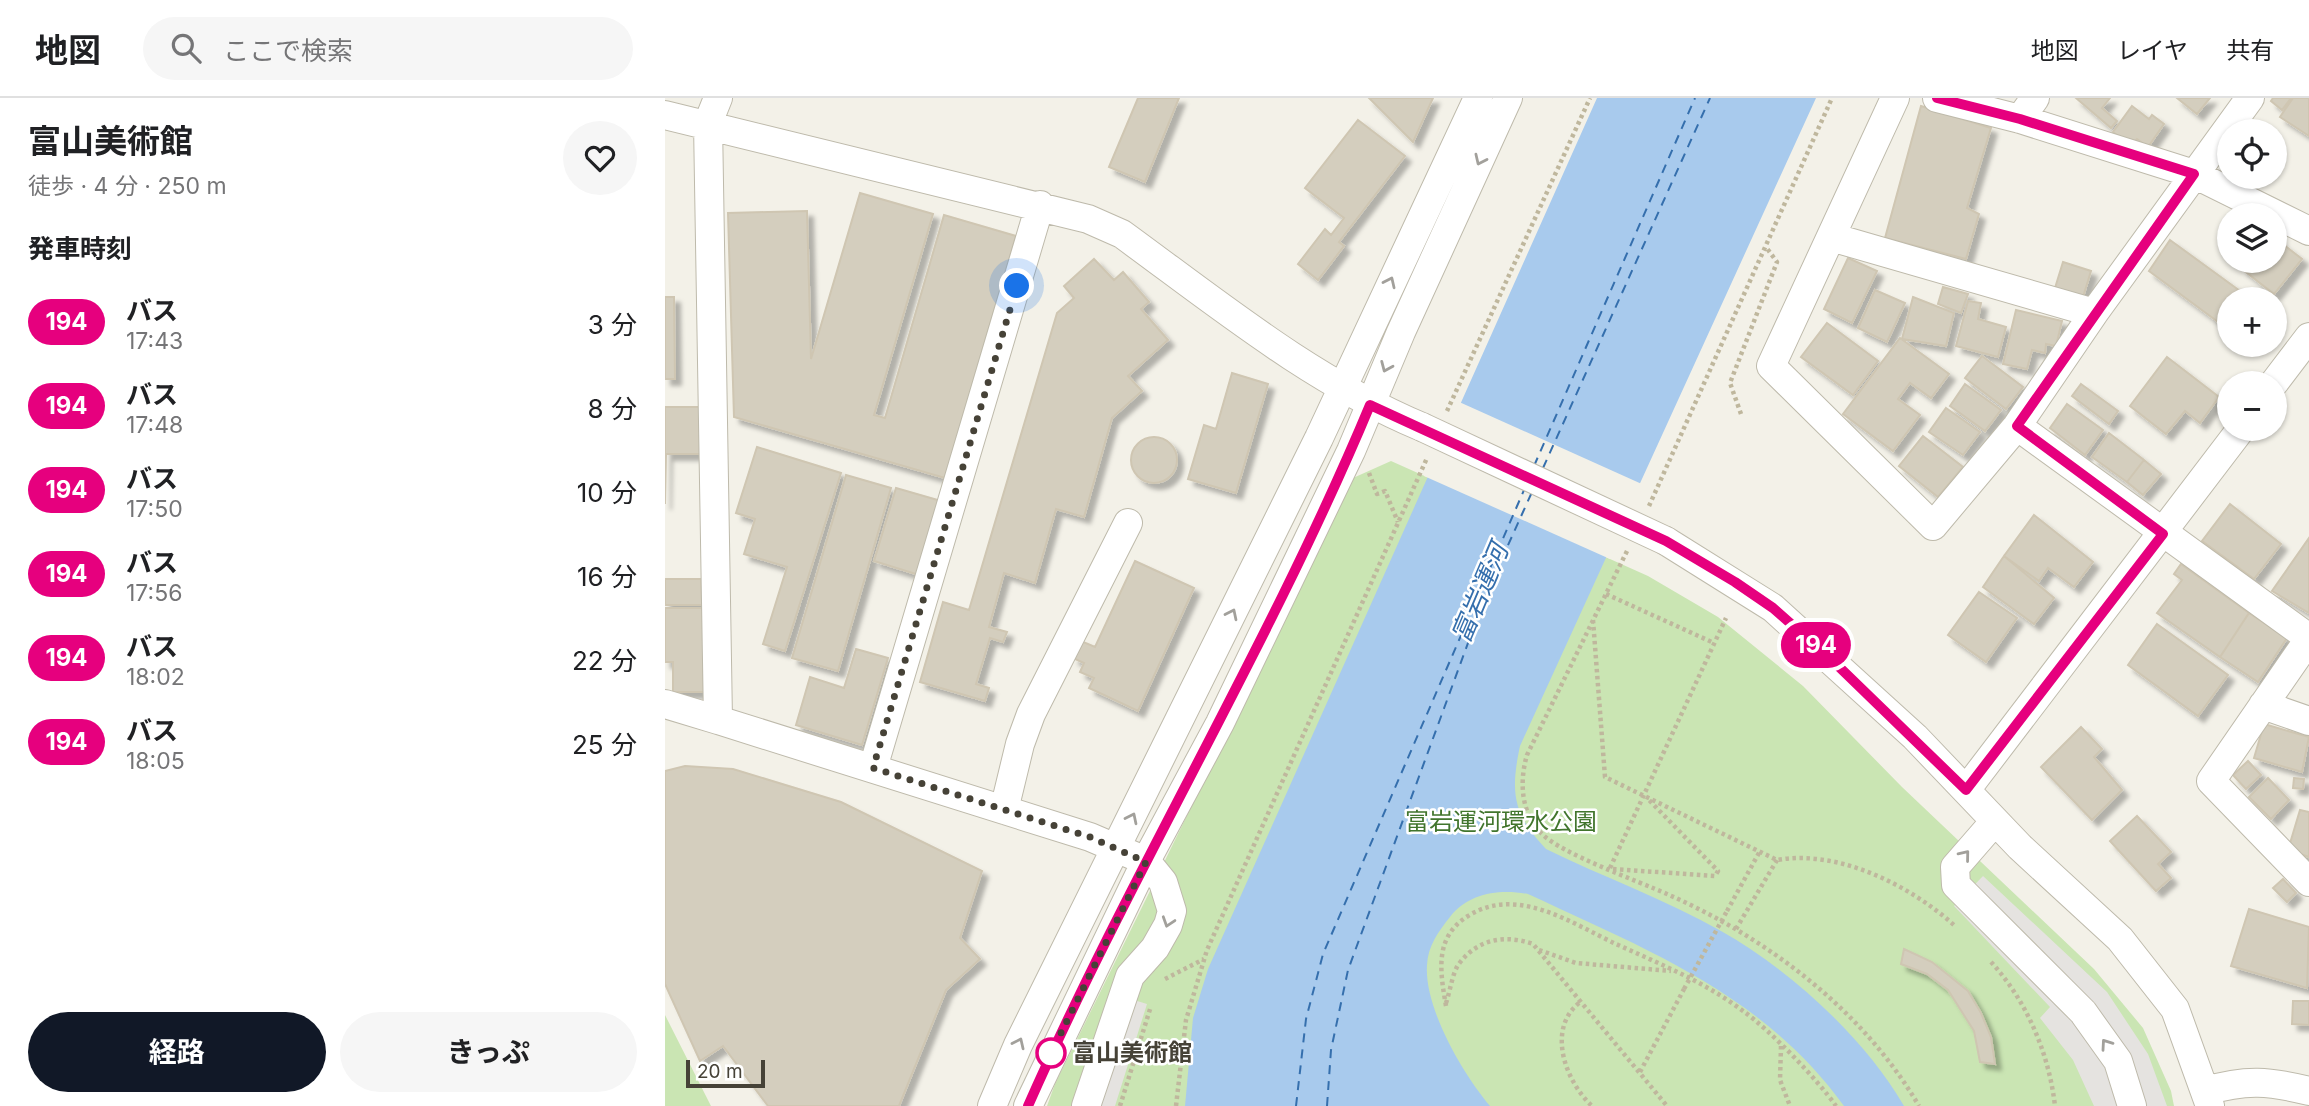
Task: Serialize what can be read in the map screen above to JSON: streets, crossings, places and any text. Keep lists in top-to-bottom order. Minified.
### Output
{"water":["富岩運河"],"parks":["富岩運河環水公園"],"places":["富山美術館"],"lines":["bus line 194"],"scale_bar":"20 m","page":{"header":"地図","search":"ここで検索","nav":["地図","レイヤ","共有"],"heading":[["富山美術館","徒歩 · 4 分 · 250 m"],"発車時刻"],"on_map":"194","map_buttons":["+","−"],"list":[{"mark":"194","name":"バス","note":"17:43","value":"3 分"},{"mark":"194","name":"バス","note":"17:48","value":"8 分"},{"mark":"194","name":"バス","note":"17:50","value":"10 分"},{"mark":"194","name":"バス","note":"17:56","value":"16 分"},{"mark":"194","name":"バス","note":"18:02","value":"22 分"},{"mark":"194","name":"バス","note":"18:05","value":"25 分"}],"buttons":["経路","きっぷ"],"scale":"20 m"}}
